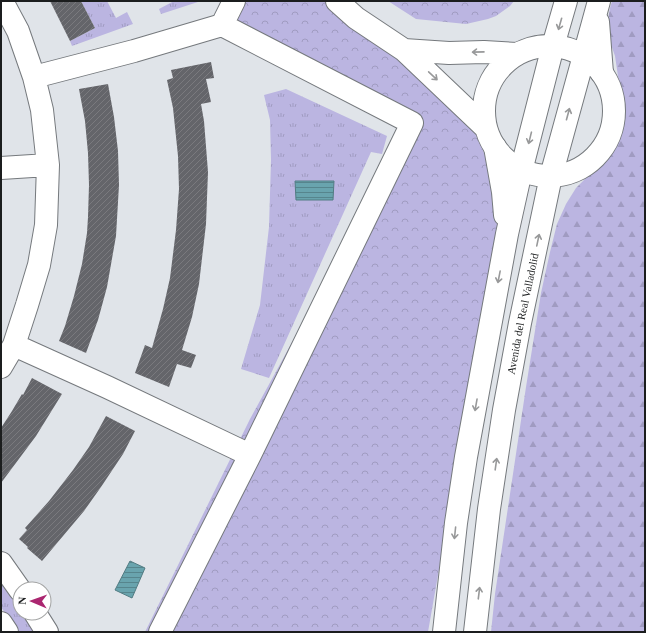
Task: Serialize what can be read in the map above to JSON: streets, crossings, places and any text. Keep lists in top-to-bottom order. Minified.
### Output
{"streets":{"main road":["Avenida del Real Valladolid"]},"north":"left"}
